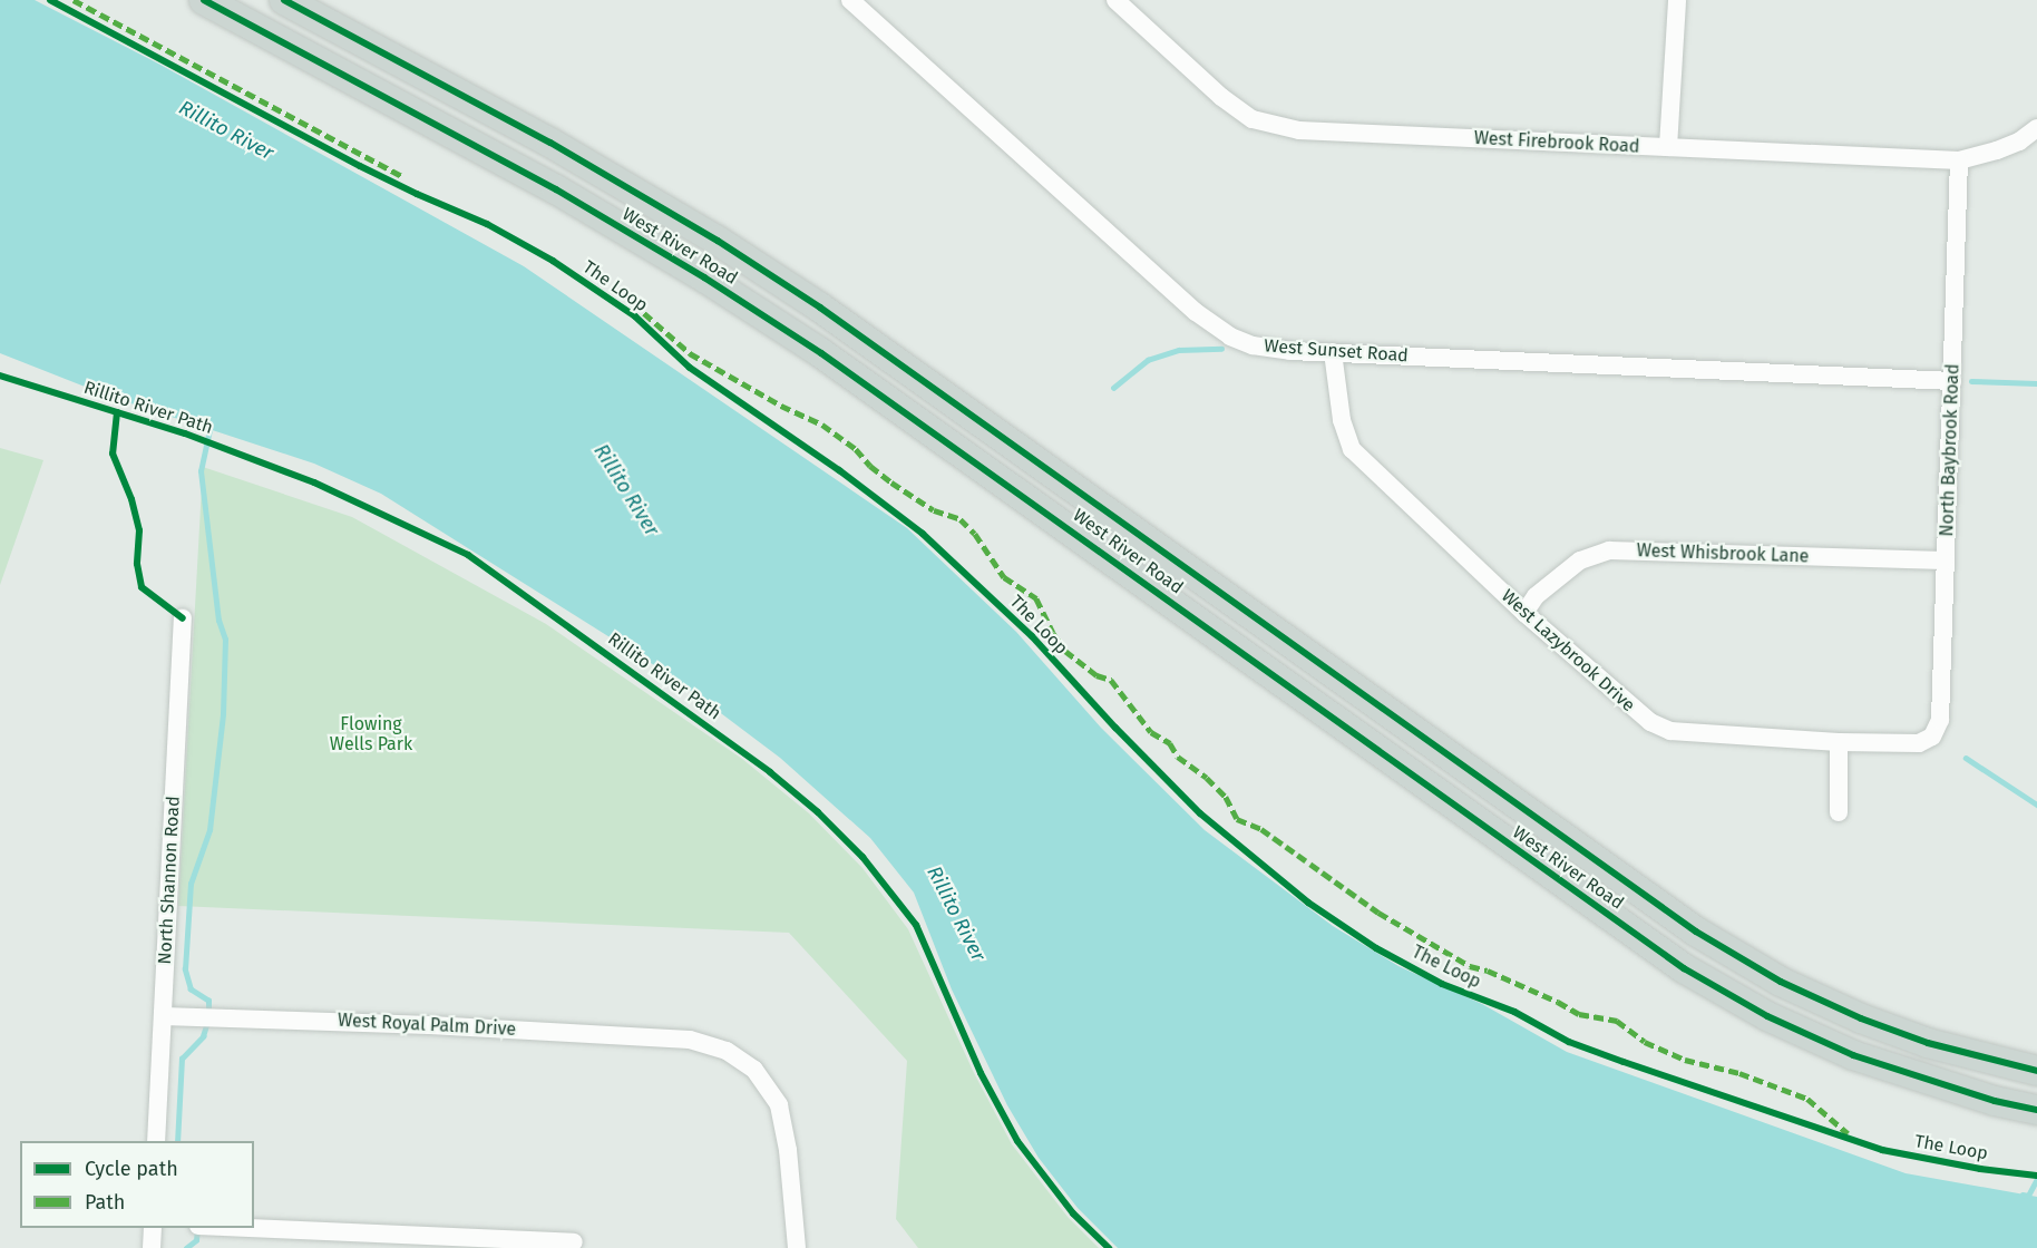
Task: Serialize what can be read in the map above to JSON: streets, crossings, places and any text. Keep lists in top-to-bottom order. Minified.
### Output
{"streets":{"main road":["West River Road"],"street":["West Firebrook Road","West Sunset Road","North Baybrook Road","West Whisbrook Lane","West Lazybrook Drive","North Shannon Road","West Royal Palm Drive"],"cycle path":["The Loop","Rillito River Path"]},"crossings":[["West Firebrook Road","North Baybrook Road"],["West Sunset Road","North Baybrook Road"],["West Sunset Road","West Lazybrook Drive"],["North Baybrook Road","West Whisbrook Lane"],["North Baybrook Road","West Lazybrook Drive"],["West Whisbrook Lane","West Lazybrook Drive"],["North Shannon Road","West Royal Palm Drive"]],"water":["Rillito River"],"parks":["Flowing Wells Park"],"legend":["Cycle path","Path"]}
